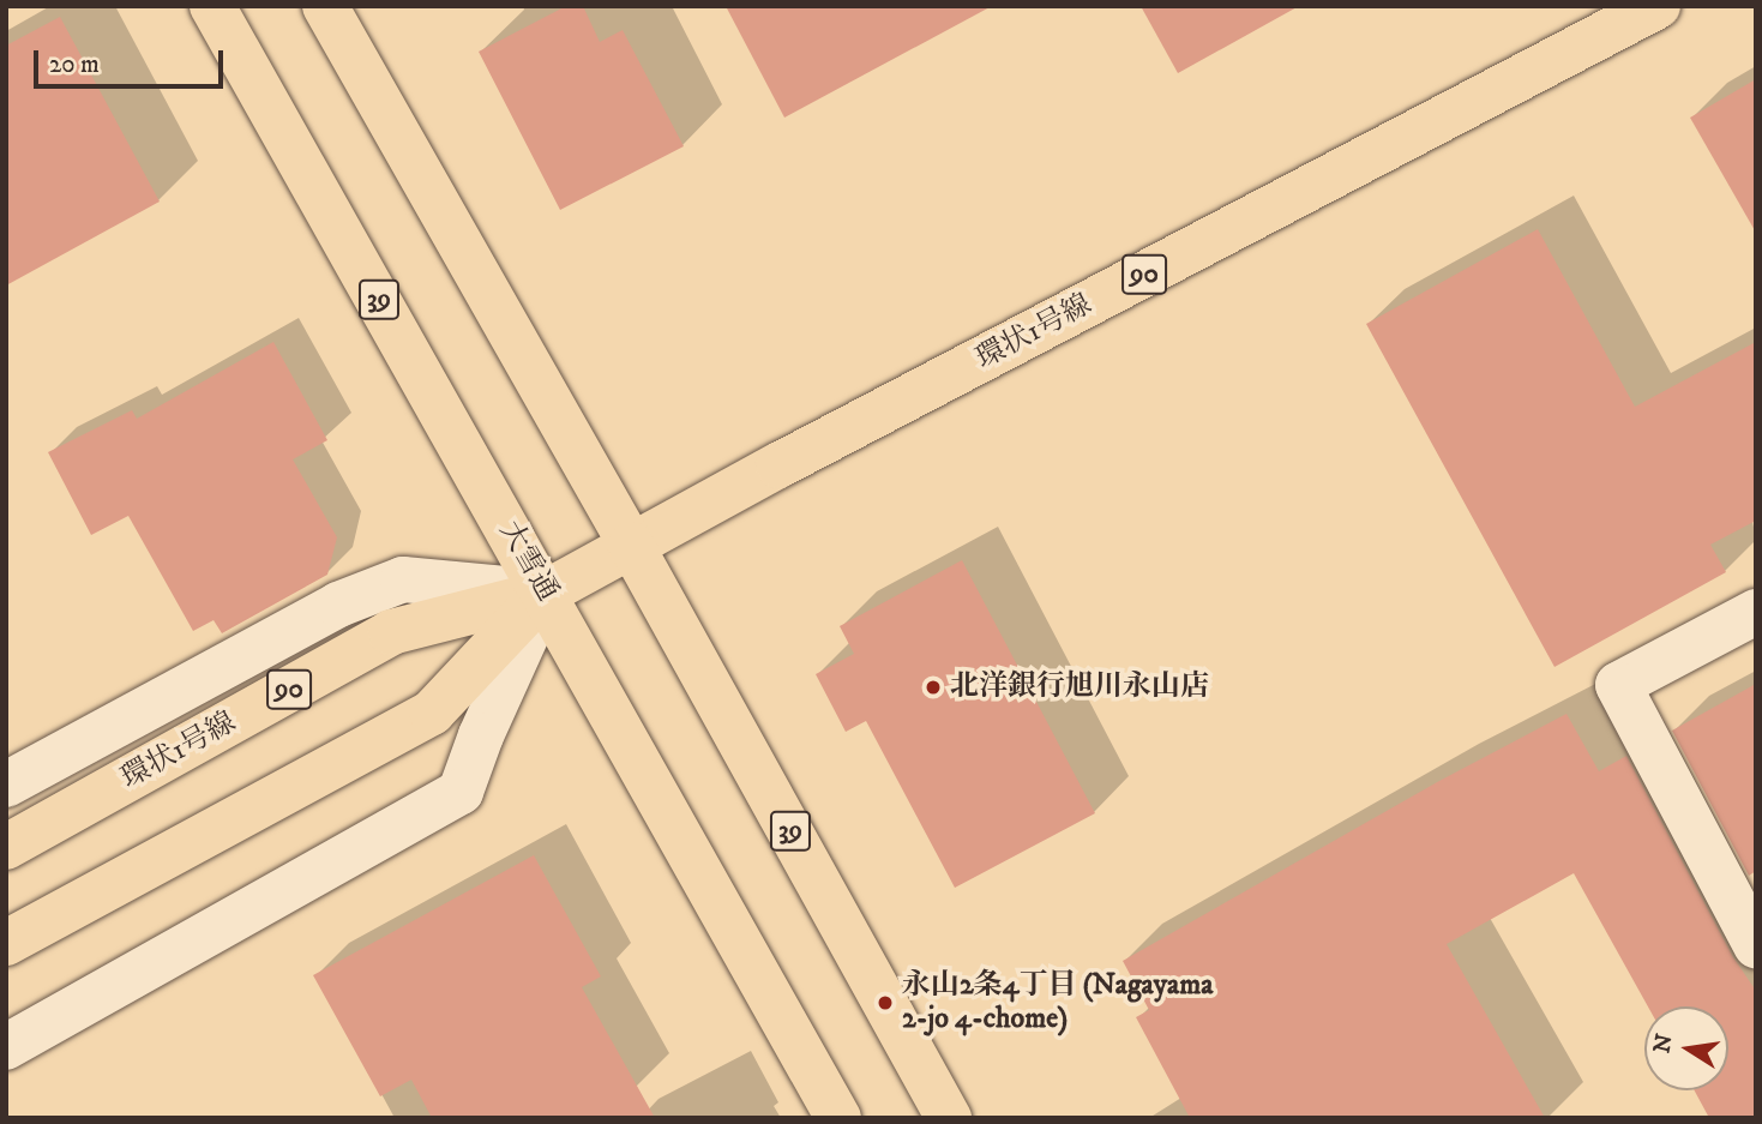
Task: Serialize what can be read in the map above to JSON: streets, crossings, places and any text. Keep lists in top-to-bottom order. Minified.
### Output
{"streets":{"main road":["90","39","環状1号線","大雪通"]},"crossings":[["39","環状1号線"],["環状1号線","大雪通"]],"places":["北洋銀行旭川永山店","永山2条4丁目 (Nagayama 2-jo 4-chome)"],"scale_bar":"20 m","north":"left"}
